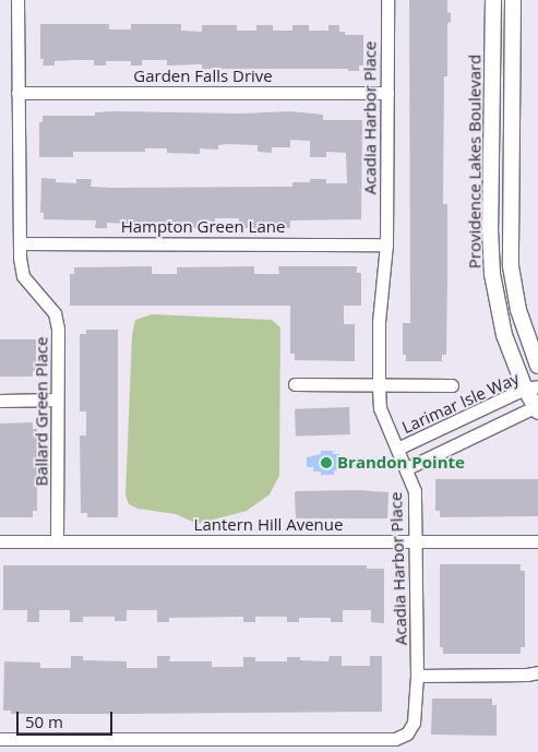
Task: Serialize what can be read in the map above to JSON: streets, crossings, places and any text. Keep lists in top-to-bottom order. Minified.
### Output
{"streets":{"street":["Garden Falls Drive","Acadia Harbor Place","Providence Lakes Boulevard","Hampton Green Lane","Larimar Isle Way","Ballard Green Place","Lantern Hill Avenue"]},"crossings":[["Garden Falls Drive","Acadia Harbor Place"],["Garden Falls Drive","Ballard Green Place"],["Acadia Harbor Place","Hampton Green Lane"],["Acadia Harbor Place","Larimar Isle Way"],["Acadia Harbor Place","Lantern Hill Avenue"],["Providence Lakes Boulevard","Larimar Isle Way"],["Hampton Green Lane","Ballard Green Place"],["Ballard Green Place","Lantern Hill Avenue"]],"places":["Brandon Pointe"],"scale_bar":"50 m"}
